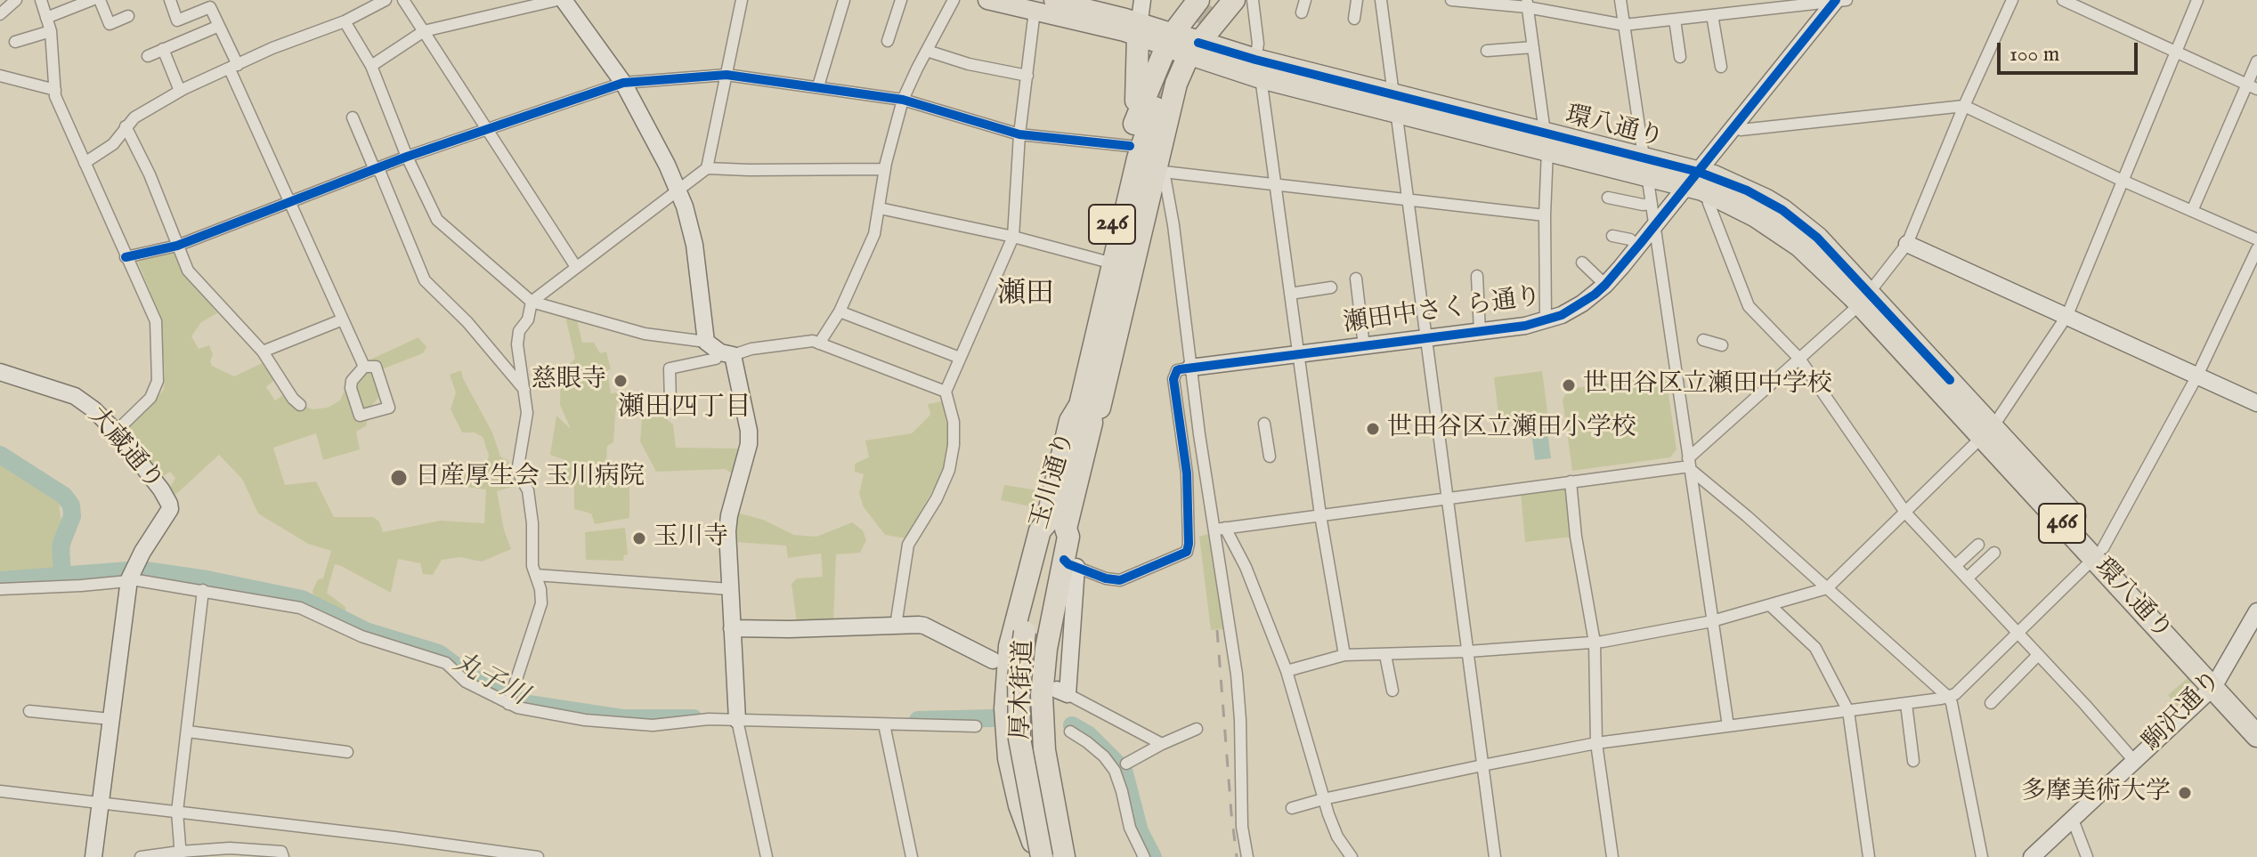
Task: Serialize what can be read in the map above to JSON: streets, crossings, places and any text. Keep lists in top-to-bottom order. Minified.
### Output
{"streets":{"highway":["環八通り","246","玉川通り","466","厚木街道"],"street":["瀬田中さくら通り","大蔵通り","駒沢通り"]},"crossings":[["環八通り","246"],["環八通り","瀬田中さくら通り"],["環八通り","駒沢通り"],["246","玉川通り"],["玉川通り","厚木街道"]],"districts":["瀬田","瀬田四丁目"],"water":["丸子川"],"places":["慈眼寺","世田谷区立瀬田中学校","世田谷区立瀬田小学校","日産厚生会 玉川病院","玉川寺","多摩美術大学"],"scale_bar":"100 m"}
